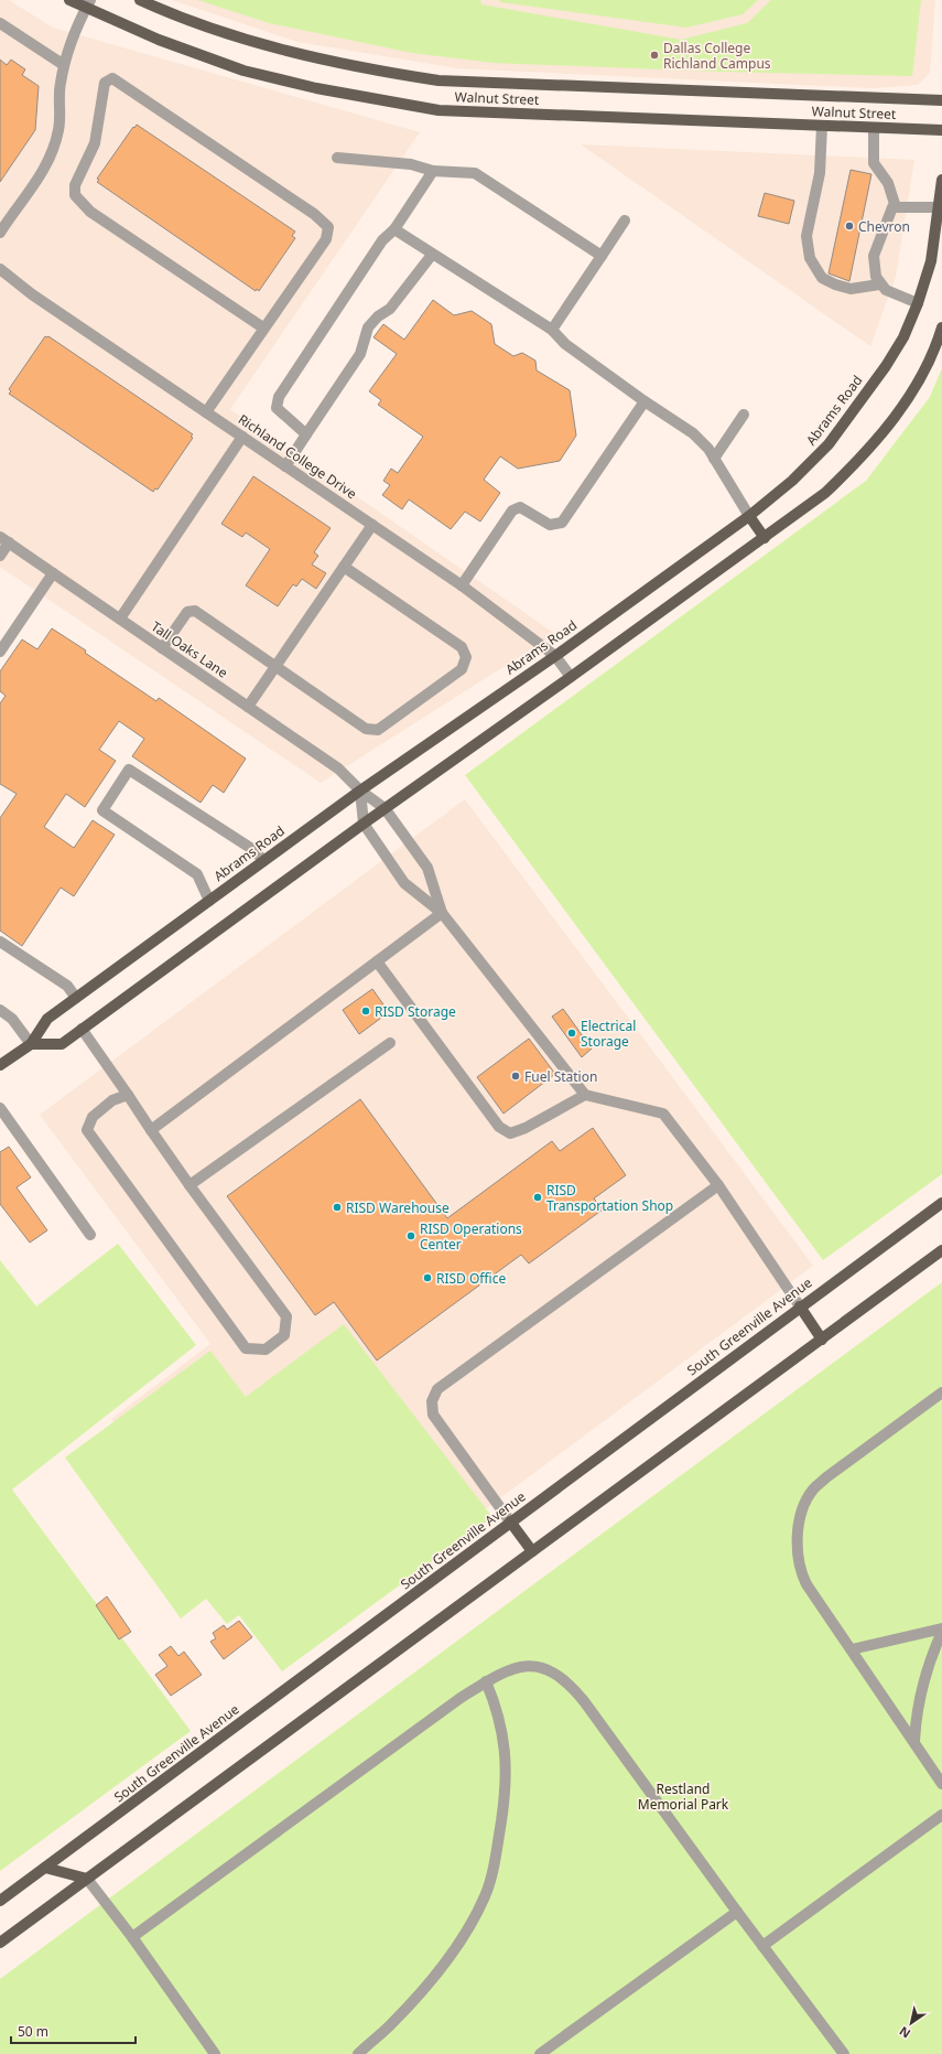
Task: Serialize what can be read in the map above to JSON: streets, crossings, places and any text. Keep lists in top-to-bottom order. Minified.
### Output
{"streets":{"main road":["Walnut Street","Abrams Road","South Greenville Avenue"],"street":["Richland College Drive","Tall Oaks Lane"]},"crossings":[["Abrams Road","Richland College Drive"],["Abrams Road","Tall Oaks Lane"]],"parks":["Restland Memorial Park"],"places":["Dallas College Richland Campus","Chevron","RISD Storage","Electrical Storage","Fuel Station","RISD Transportation Shop","RISD Warehouse","RISD Operations Center","RISD Office"],"scale_bar":"50 m","north":"bottom left"}
